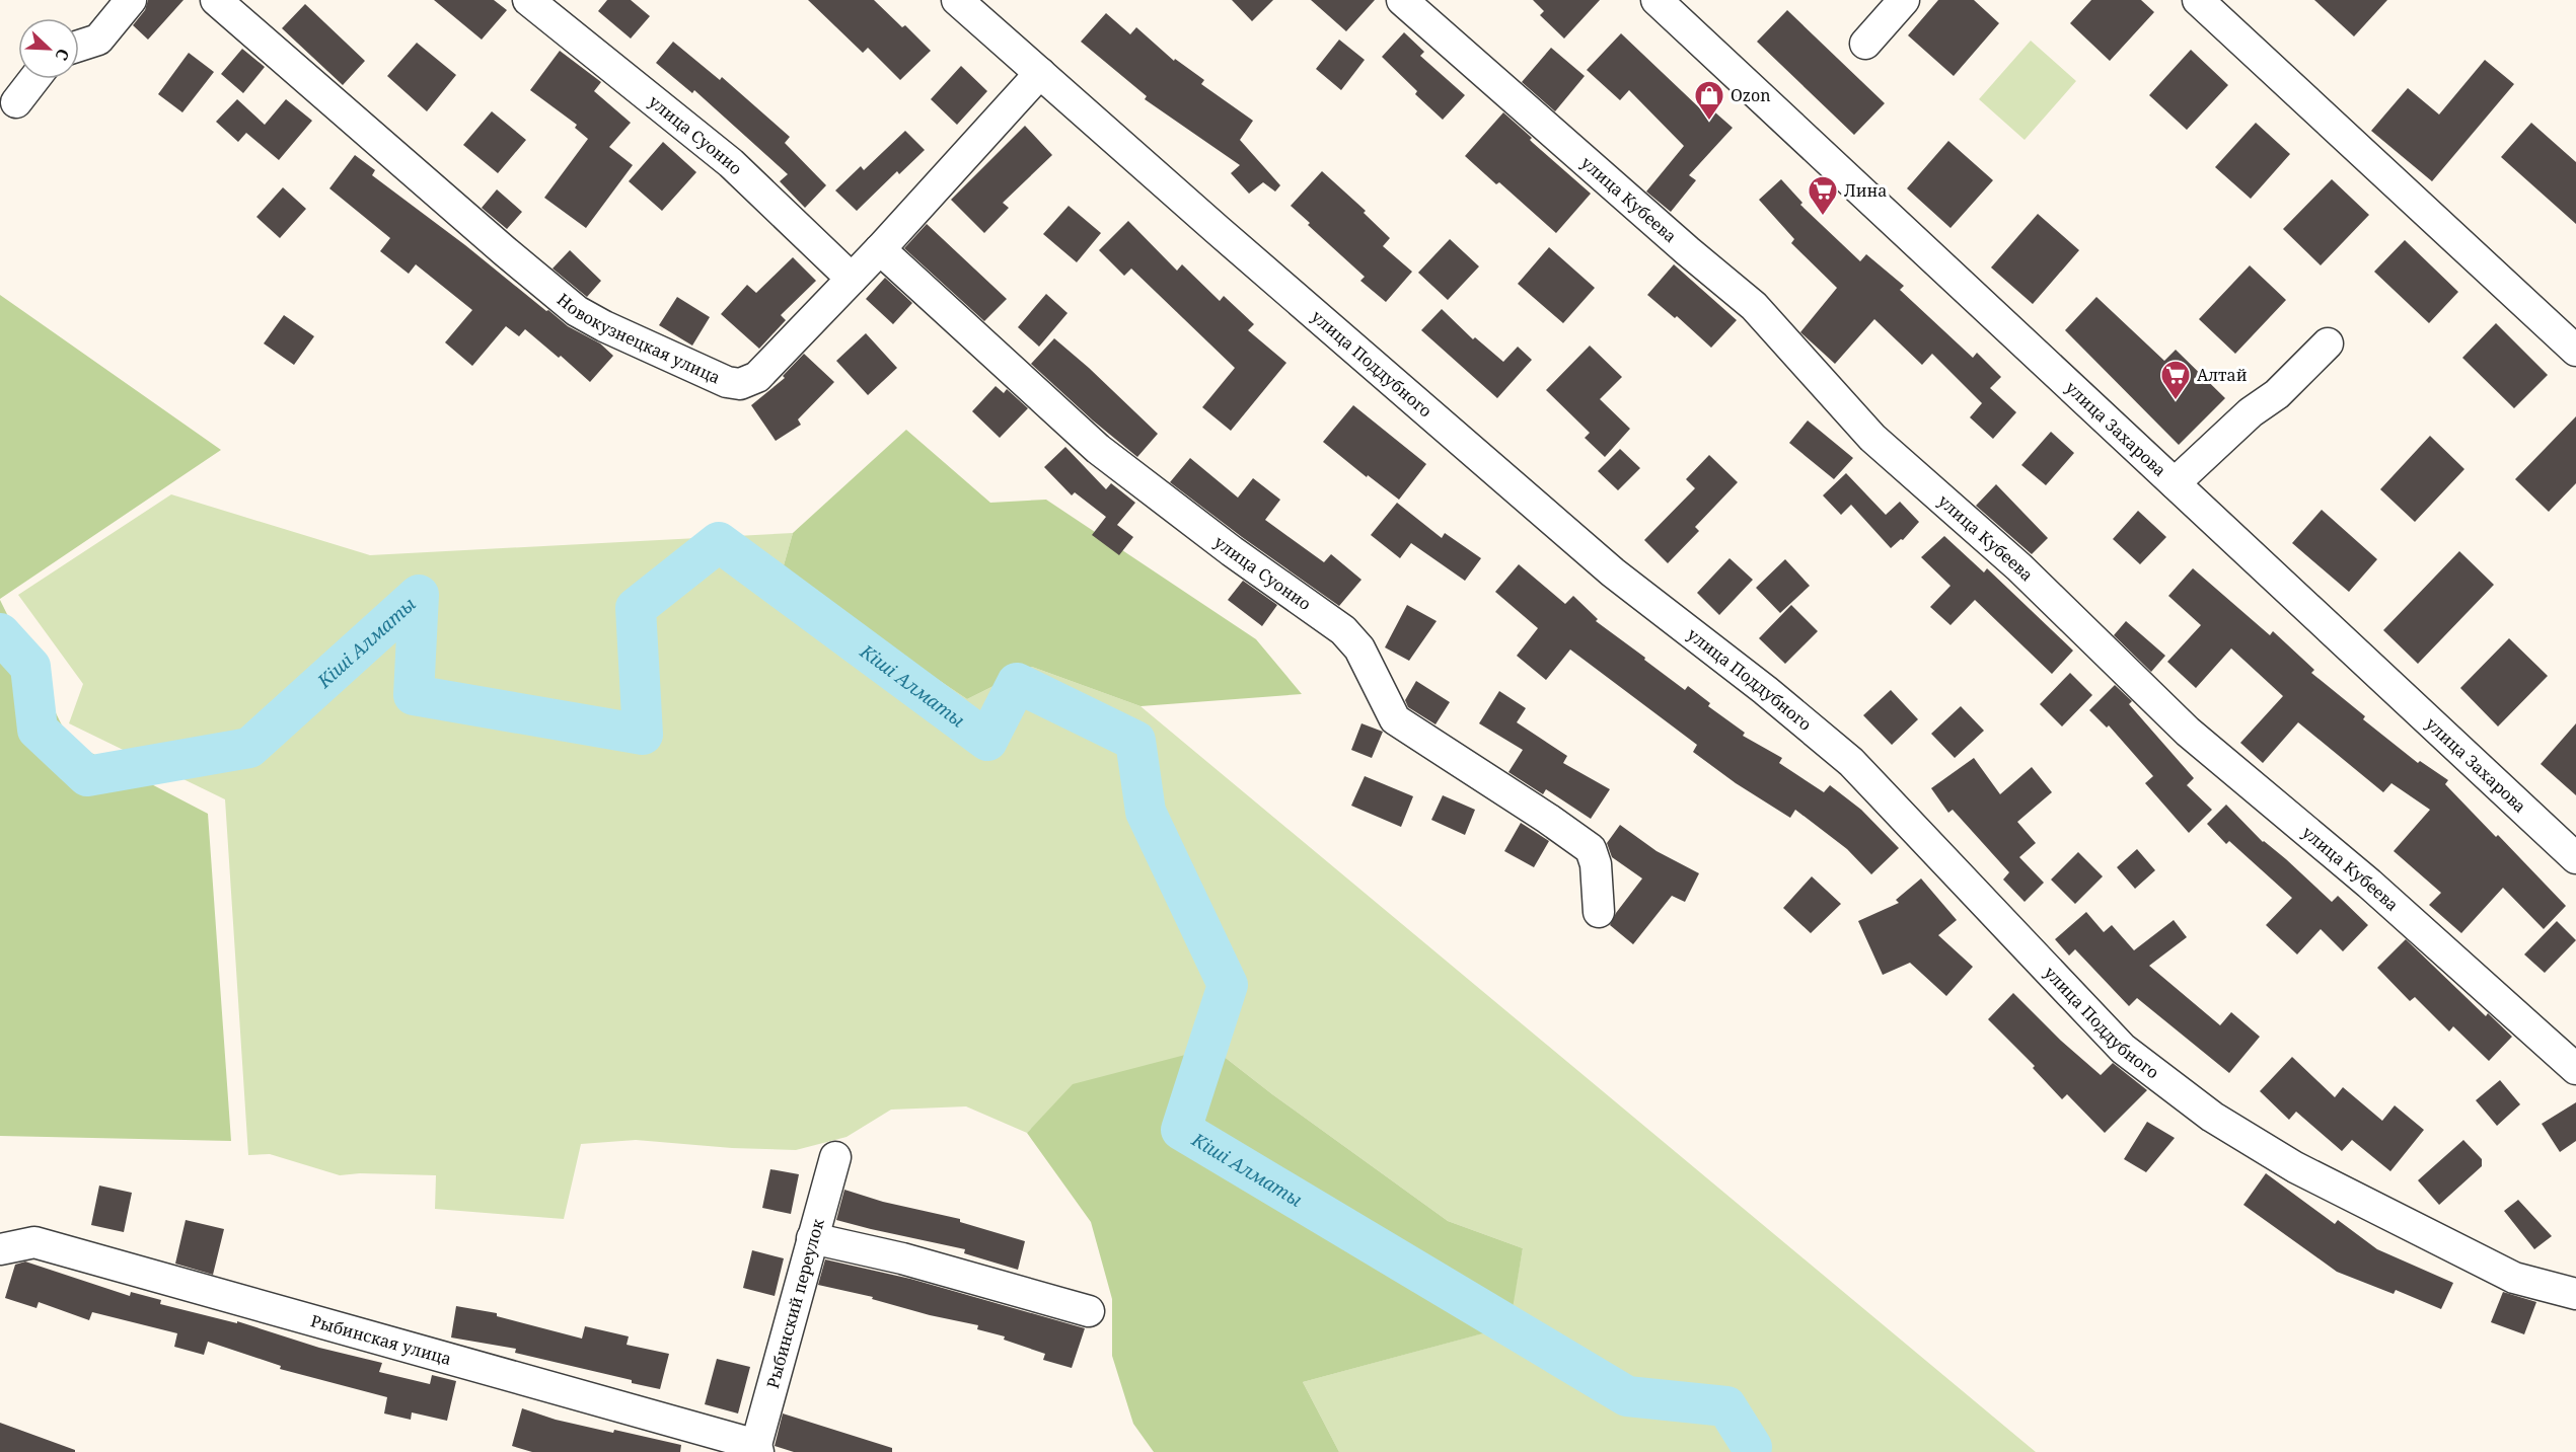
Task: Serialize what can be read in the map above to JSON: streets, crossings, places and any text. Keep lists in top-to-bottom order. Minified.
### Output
{"streets":{"street":["улица Суонио","улица Кубеева","Новокузнецкая улица","улица Поддубного","улица Захарова","Рыбинский переулок","Рыбинская улица"]},"crossings":[["улица Суонио","Новокузнецкая улица"],["Новокузнецкая улица","улица Поддубного"],["Рыбинский переулок","Рыбинская улица"]],"water":["Кіші Алматы"],"places":{"shop":["Ozon"],"supermarket":["Лина","Алтай"]},"north":"bottom right"}
